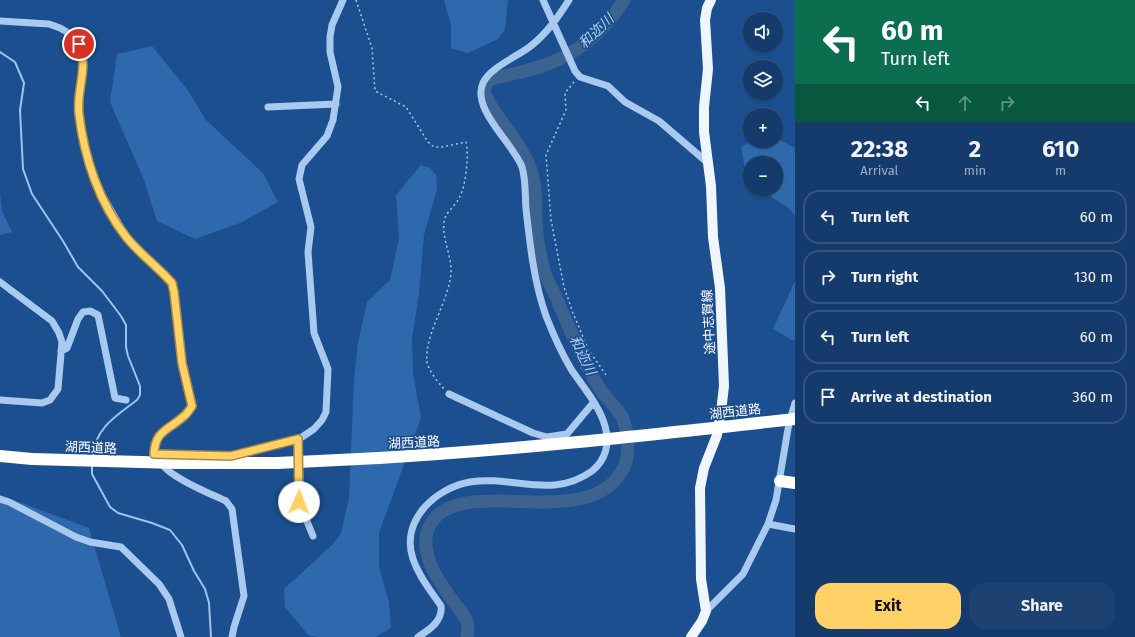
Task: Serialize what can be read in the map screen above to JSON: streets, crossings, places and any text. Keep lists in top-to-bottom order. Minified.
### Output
{"streets":{"highway":["湖西道路"],"main road":["途中志賀線"]},"water":["和迩川"],"page":{"turn":["60 m","Turn left"],"map_buttons":["+","−"],"eta":["22:38","Arrival","2","min","610","m"],"list":[{"name":"Turn left","value":"60 m"},{"name":"Turn right","value":"130 m"},{"name":"Turn left","value":"60 m"},{"name":"Arrive at destination","value":"360 m"}],"buttons":["Exit","Share"]}}
